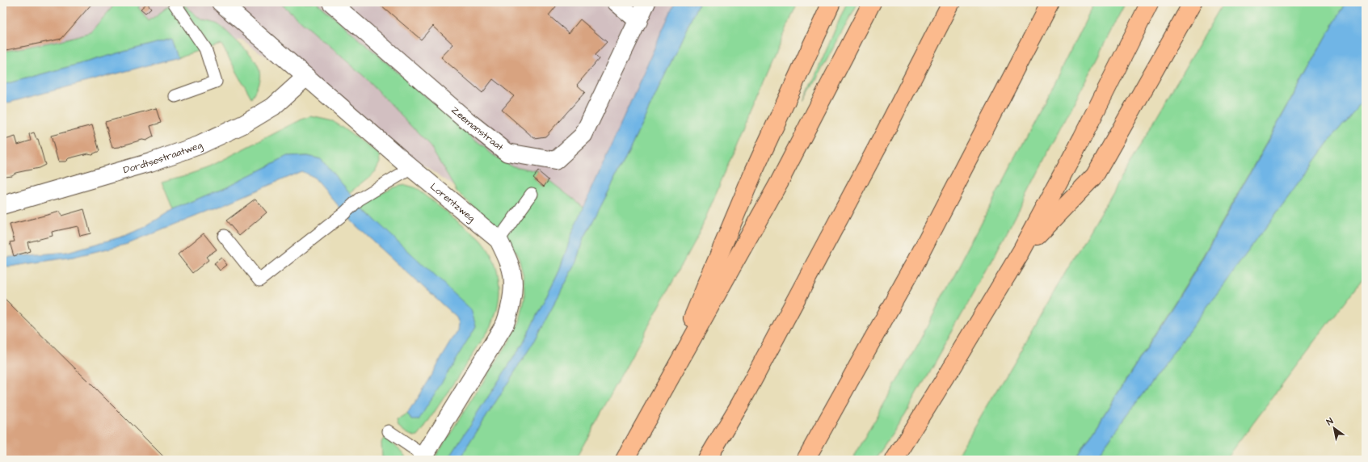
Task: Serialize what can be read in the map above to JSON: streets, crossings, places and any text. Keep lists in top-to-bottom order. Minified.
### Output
{"streets":{"street":["Zeemanstraat","Dordtsestraatweg","Lorentzweg"]},"crossings":[["Dordtsestraatweg","Lorentzweg"]],"north":"top left"}
